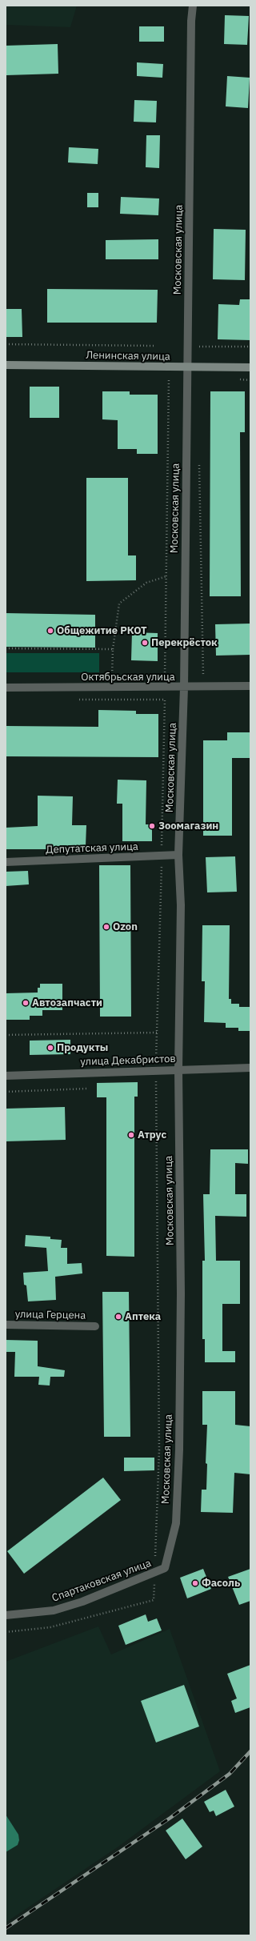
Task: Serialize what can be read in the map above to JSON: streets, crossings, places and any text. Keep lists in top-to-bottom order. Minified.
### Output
{"streets":{"main road":["Ленинская улица"],"street":["Московская улица","Октябрьская улица","Депутатская улица","улица Декабристов","улица Герцена","Спартаковская улица"]},"crossings":[["Московская улица","Ленинская улица"],["Московская улица","Октябрьская улица"],["Московская улица","Депутатская улица"],["Московская улица","улица Декабристов"],["Московская улица","Спартаковская улица"]],"places":["Общежитие РКОТ","Перекрёсток","Зоомагазин","Ozon","Автозапчасти","Продукты","Атрус","Аптека","Фасоль"]}
